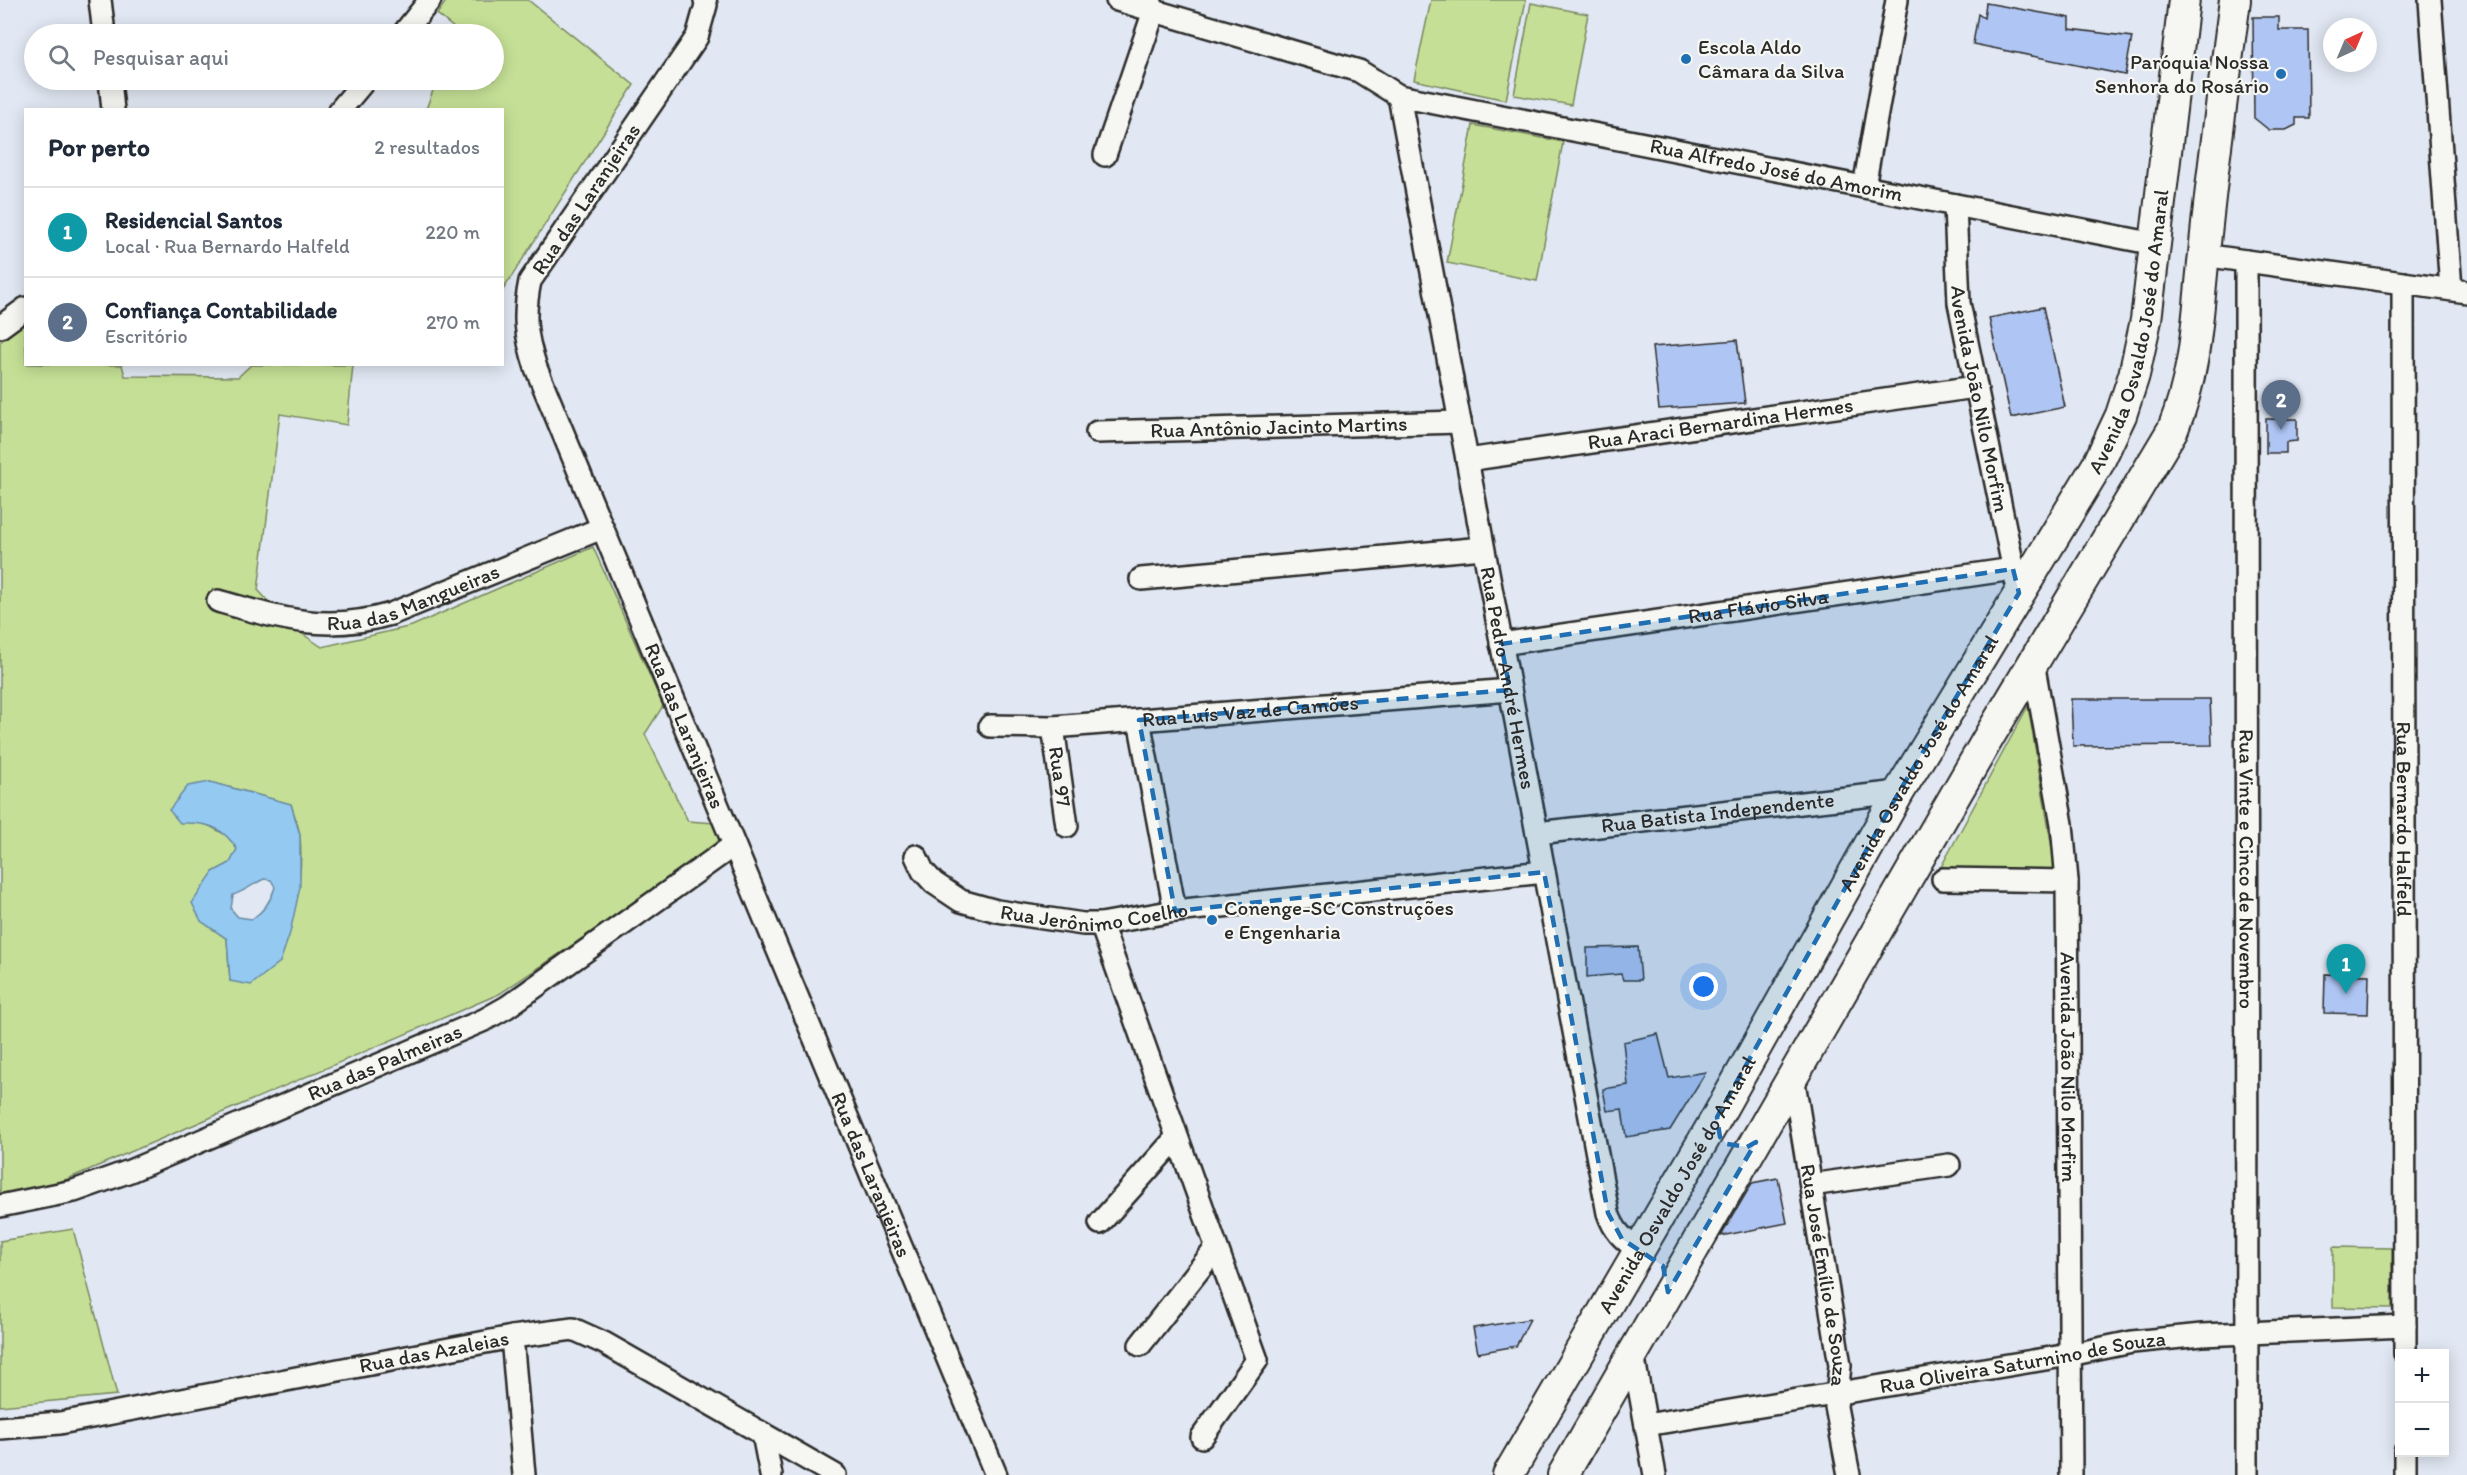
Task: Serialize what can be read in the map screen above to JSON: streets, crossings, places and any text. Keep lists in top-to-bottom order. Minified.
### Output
{"streets":{"main road":["Avenida Osvaldo José do Amaral"],"street":["Rua Alfredo José do Amorim","Rua das Laranjeiras","Avenida João Nilo Morfim","Rua Araci Bernardina Hermes","Rua Antônio Jacinto Martins","Rua das Mangueiras","Rua Flávio Silva","Rua Pedro André Hermes","Rua Luís Vaz de Camões","Rua 97","Rua Batista Independente","Rua Bernardo Halfeld","Rua Vinte e Cinco de Novembro","Rua Jerônimo Coelho","Rua das Palmeiras","Rua José Emílio de Souza","Rua das Azaleias","Rua Oliveira Saturnino de Souza"]},"crossings":[["Rua Alfredo José do Amorim","Avenida Osvaldo José do Amaral"],["Rua Alfredo José do Amorim","Avenida João Nilo Morfim"],["Rua Alfredo José do Amorim","Rua Pedro André Hermes"],["Rua das Laranjeiras","Rua das Mangueiras"],["Rua das Laranjeiras","Rua das Palmeiras"],["Avenida Osvaldo José do Amaral","Avenida João Nilo Morfim"],["Avenida Osvaldo José do Amaral","Rua Flávio Silva"],["Avenida Osvaldo José do Amaral","Rua Pedro André Hermes"],["Avenida Osvaldo José do Amaral","Rua Batista Independente"],["Avenida João Nilo Morfim","Rua Araci Bernardina Hermes"],["Avenida João Nilo Morfim","Rua Flávio Silva"],["Avenida João Nilo Morfim","Rua Oliveira Saturnino de Souza"],["Rua Araci Bernardina Hermes","Rua Pedro André Hermes"],["Rua Antônio Jacinto Martins","Rua Pedro André Hermes"],["Rua Flávio Silva","Rua Pedro André Hermes"],["Rua Pedro André Hermes","Rua Luís Vaz de Camões"],["Rua Pedro André Hermes","Rua Batista Independente"],["Rua Pedro André Hermes","Rua Jerônimo Coelho"],["Rua Luís Vaz de Camões","Rua 97"],["Rua Bernardo Halfeld","Rua Oliveira Saturnino de Souza"],["Rua Vinte e Cinco de Novembro","Rua Oliveira Saturnino de Souza"],["Rua José Emílio de Souza","Rua Oliveira Saturnino de Souza"]],"places":["Escola Aldo Câmara da Silva","Paróquia Nossa Senhora do Rosário","Conenge-SC Construções e Engenharia"],"north":"top right","page":{"search":"Pesquisar aqui","heading":["Por perto","2 resultados"],"list":[{"mark":"1","name":"Residencial Santos","note":"Local · Rua Bernardo Halfeld","value":"220 m"},{"mark":"2","name":"Confiança Contabilidade","note":"Escritório","value":"270 m"}],"pins":["2","1"],"map_buttons":["+","−"]}}
